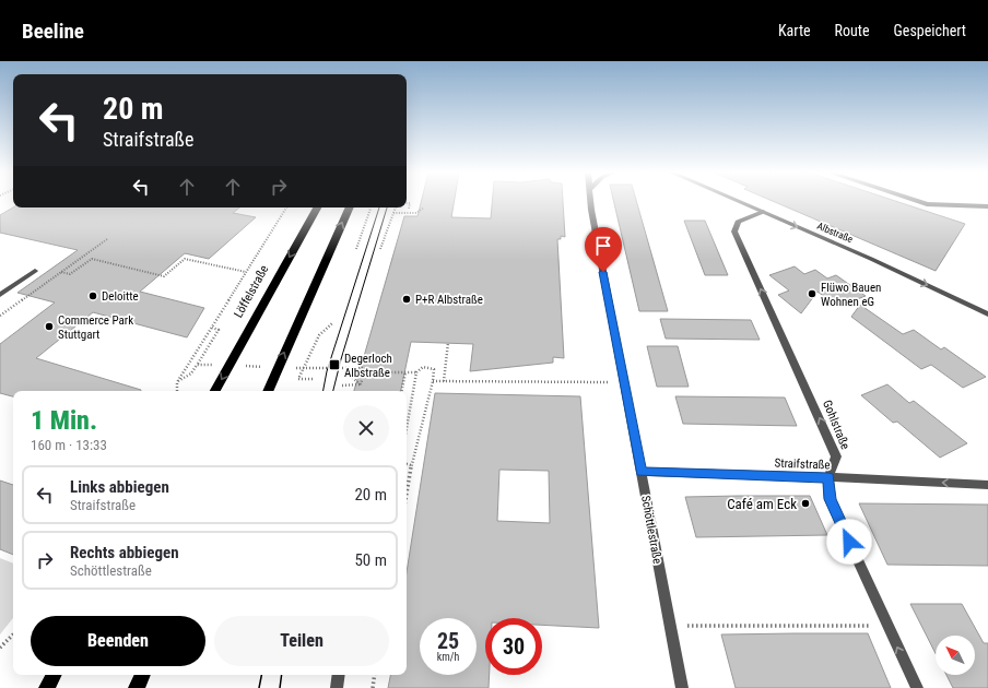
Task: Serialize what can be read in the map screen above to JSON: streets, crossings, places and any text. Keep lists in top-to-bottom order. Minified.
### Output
{"streets":{"main road":["Löffelstraße"],"street":["Albstraße","Gohlstraße","Straifstraße","Schöttlestraße"]},"crossings":[["Albstraße","Gohlstraße"],["Gohlstraße","Straifstraße"],["Straifstraße","Schöttlestraße"]],"one_way":["Albstraße","Gohlstraße","Straifstraße"],"places":{"other":["Flüwo Bauen Wohnen eG","Deloitte","P+R Albstraße","Commerce Park Stuttgart","Café am Eck"],"transit":["Degerloch Albstraße"]},"north":"top left","page":{"header":"Beeline","nav":["Karte","Route","Gespeichert"],"turn":["20 m","Straifstraße"],"heading":["1 Min.","160 m · 13:33"],"list":[{"name":"Links abbiegen","note":"Straifstraße","value":"20 m"},{"name":"Rechts abbiegen","note":"Schöttlestraße","value":"50 m"}],"buttons":["Beenden","Teilen"],"speed":"25 km/h","limit":"30"}}
